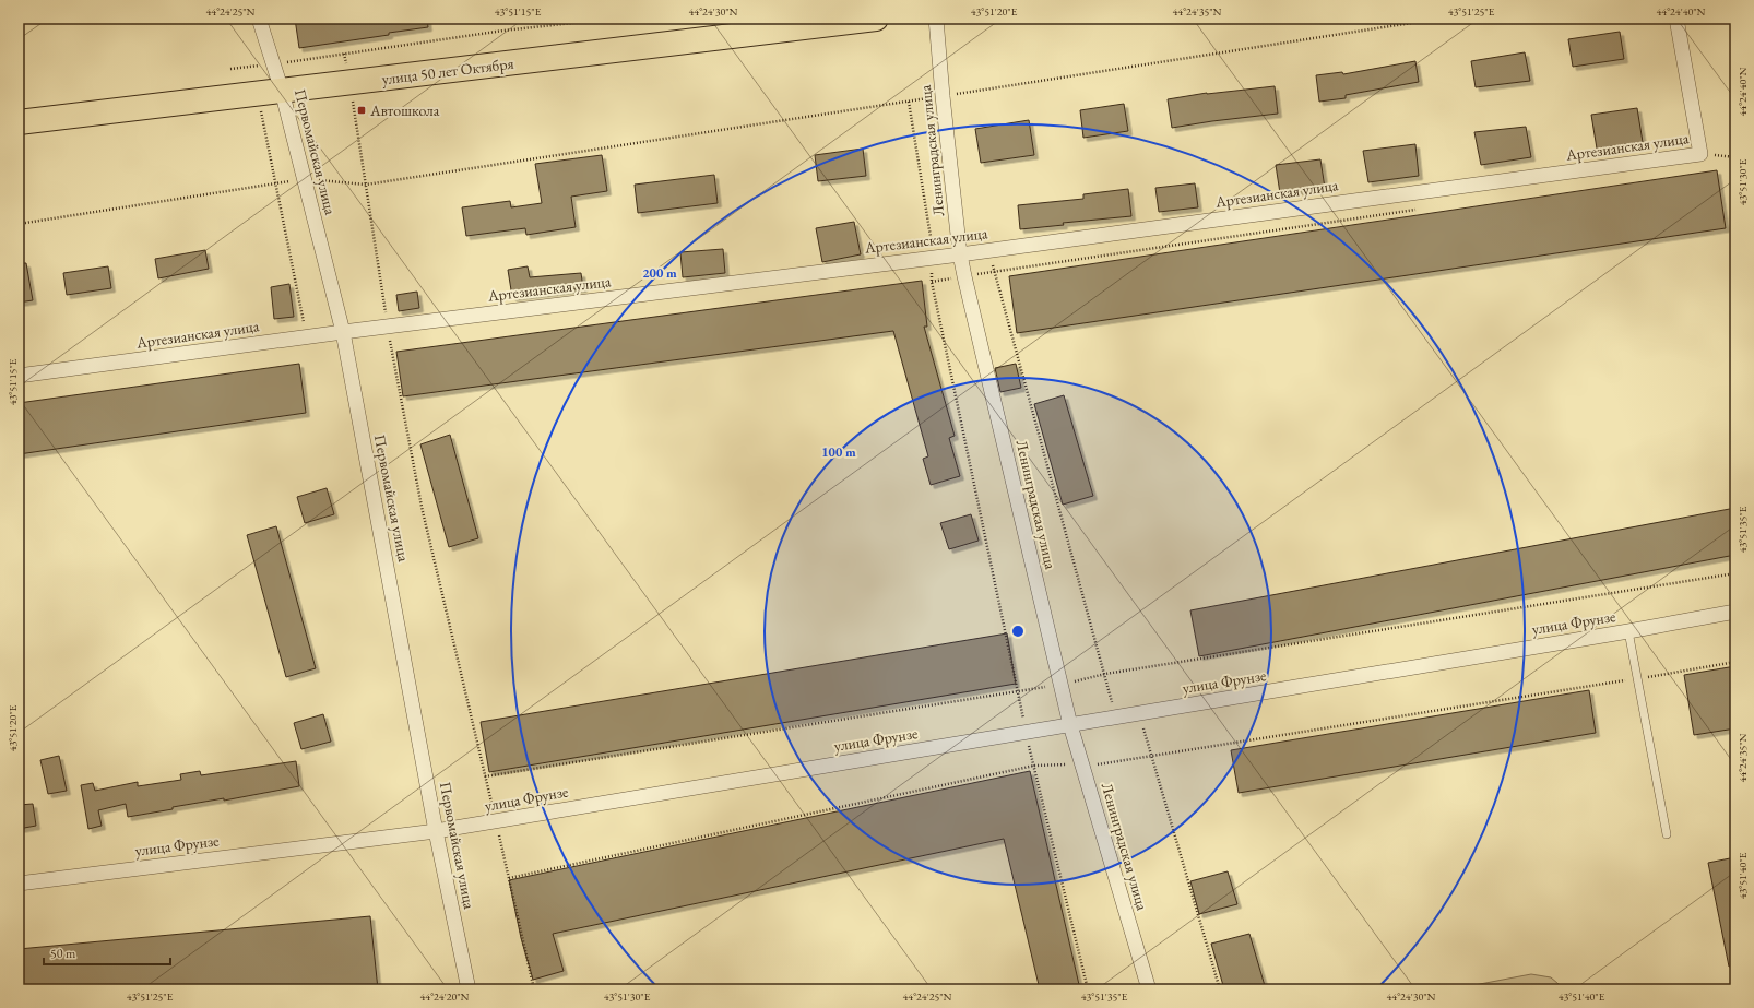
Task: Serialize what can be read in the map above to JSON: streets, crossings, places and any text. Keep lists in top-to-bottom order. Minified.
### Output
{"streets":{"highway":["улица 50 лет Октября"],"street":["Артезианская улица","Ленинградская улица","Первомайская улица","улица Фрунзе"]},"crossings":[["улица 50 лет Октября","Первомайская улица"],["Артезианская улица","Ленинградская улица"],["Артезианская улица","Первомайская улица"],["Ленинградская улица","улица Фрунзе"],["Первомайская улица","улица Фрунзе"]],"places":{"transit":["Автошкола"]},"scale_bar":"50 m","coordinates":["44°24'25\"N","43°51'15\"E","44°24'30\"N","43°51'20\"E","44°24'35\"N","43°51'25\"E","44°24'40\"N","43°51'30\"E","43°51'35\"E","43°51'40\"E","44°24'20\"N"],"rings":["200 m","100 m"]}
